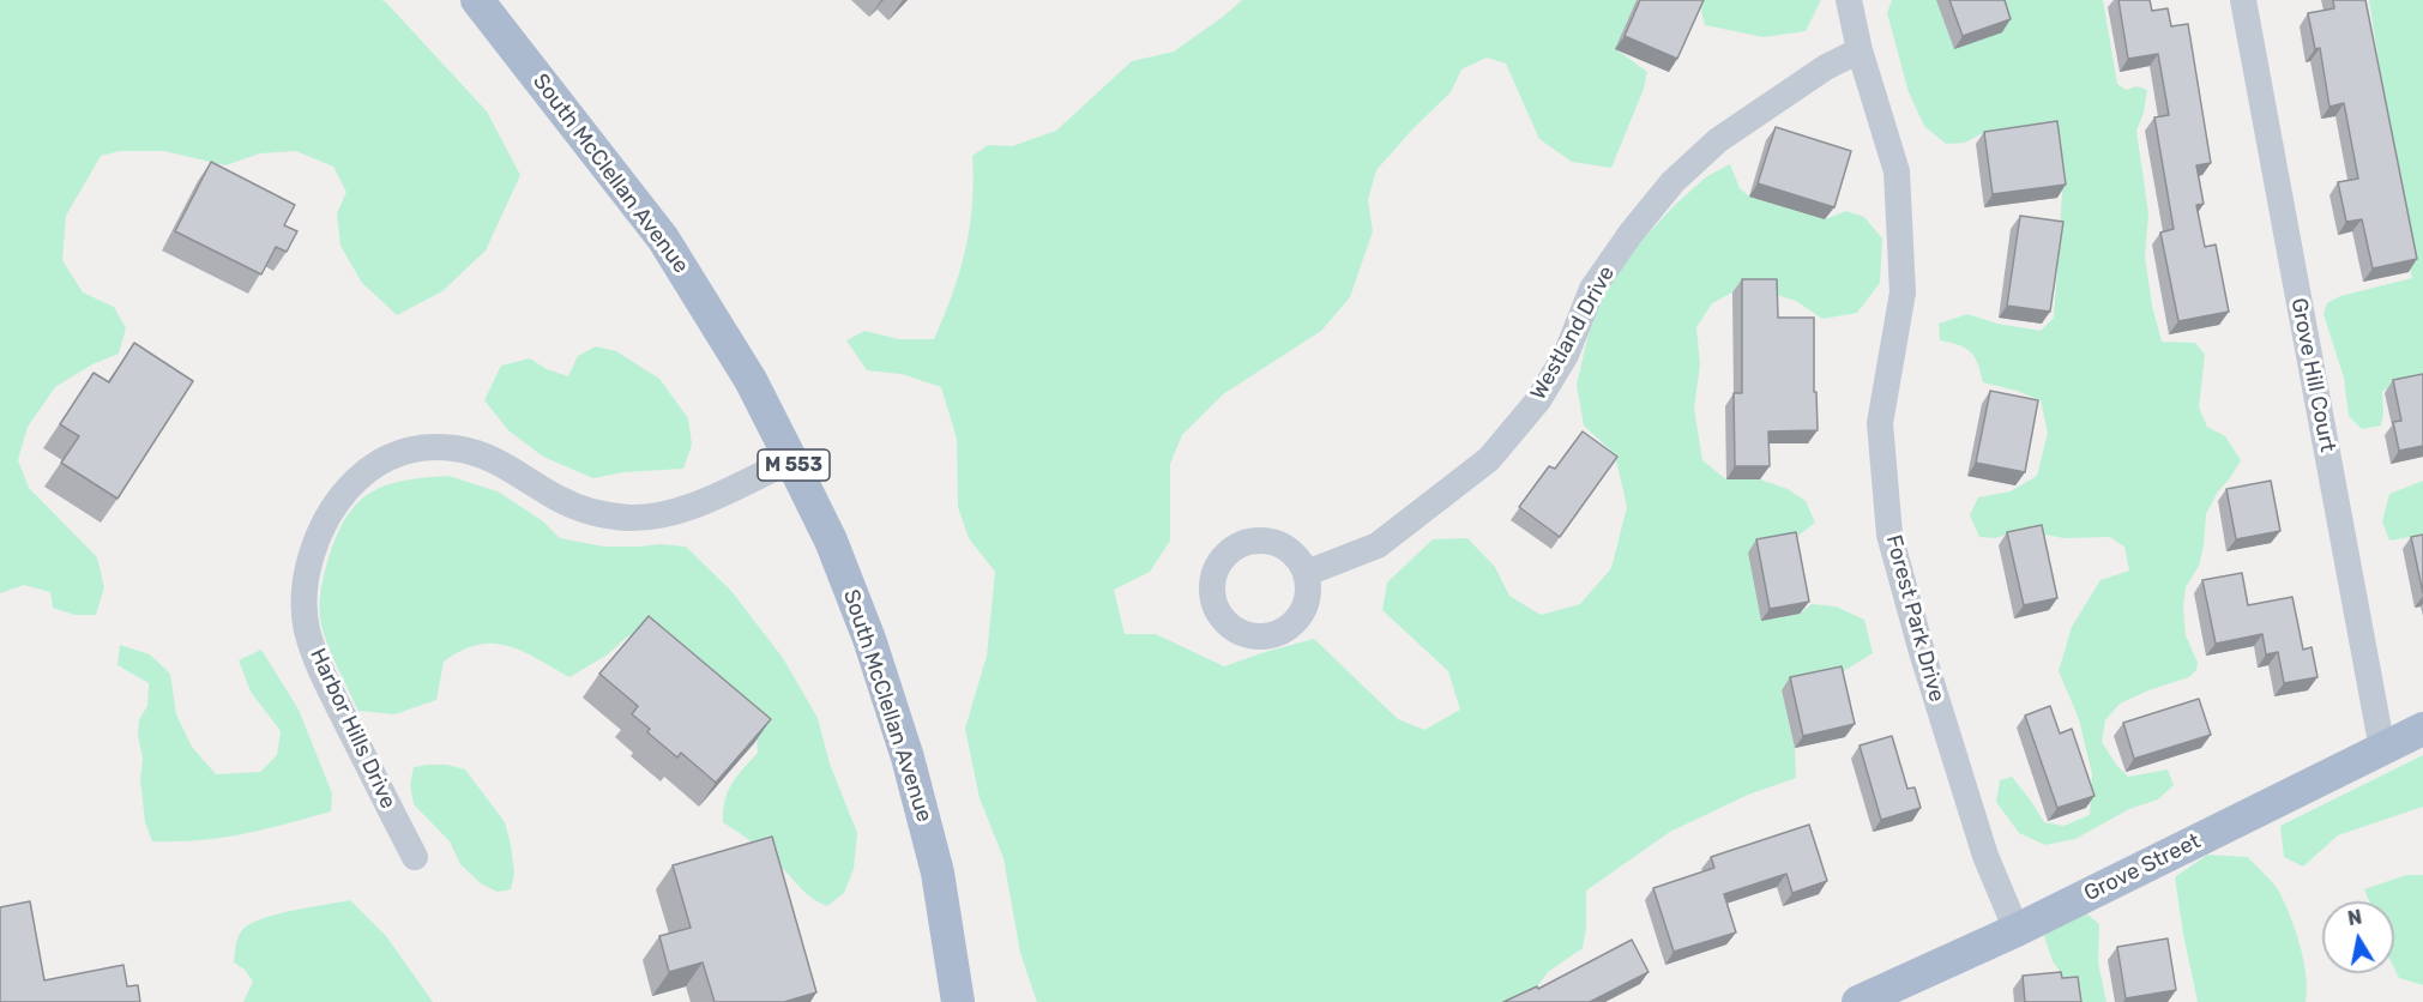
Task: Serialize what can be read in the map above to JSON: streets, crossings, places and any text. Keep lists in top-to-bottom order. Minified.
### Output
{"streets":{"main road":["South McClellan Avenue","M 553","Grove Street"],"street":["Westland Drive","Grove Hill Court","Forest Park Drive","Harbor Hills Drive"]},"crossings":[["South McClellan Avenue","Harbor Hills Drive"],["Westland Drive","Forest Park Drive"],["Grove Hill Court","Grove Street"],["Forest Park Drive","Grove Street"]],"north":"top"}
